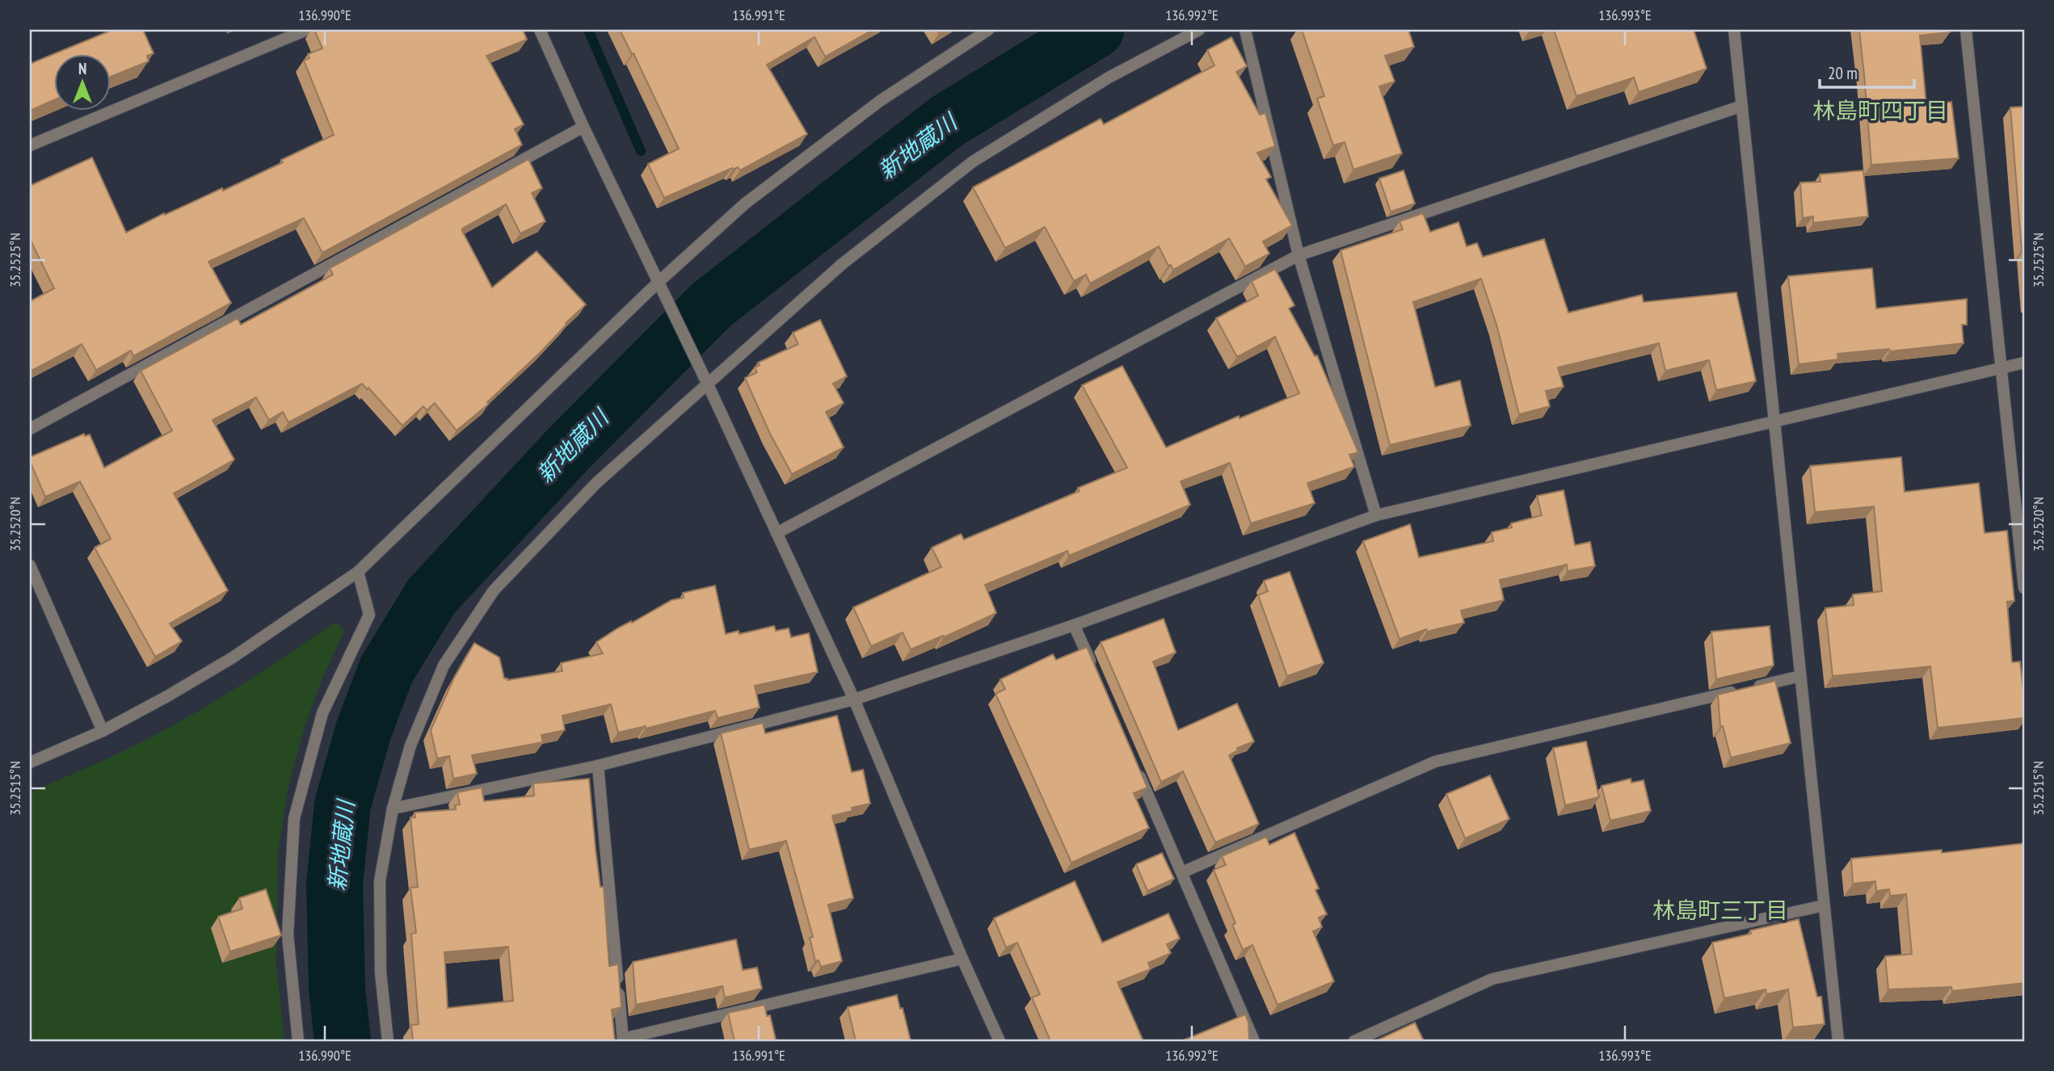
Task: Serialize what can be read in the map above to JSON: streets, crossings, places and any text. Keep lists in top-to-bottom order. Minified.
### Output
{"districts":["林島町四丁目","林島町三丁目"],"water":["新地蔵川"],"scale_bar":"20 m","north":"top","coordinates":["136.990°E","136.991°E","136.992°E","136.993°E","35.2525°N","35.2520°N","35.2515°N"]}
